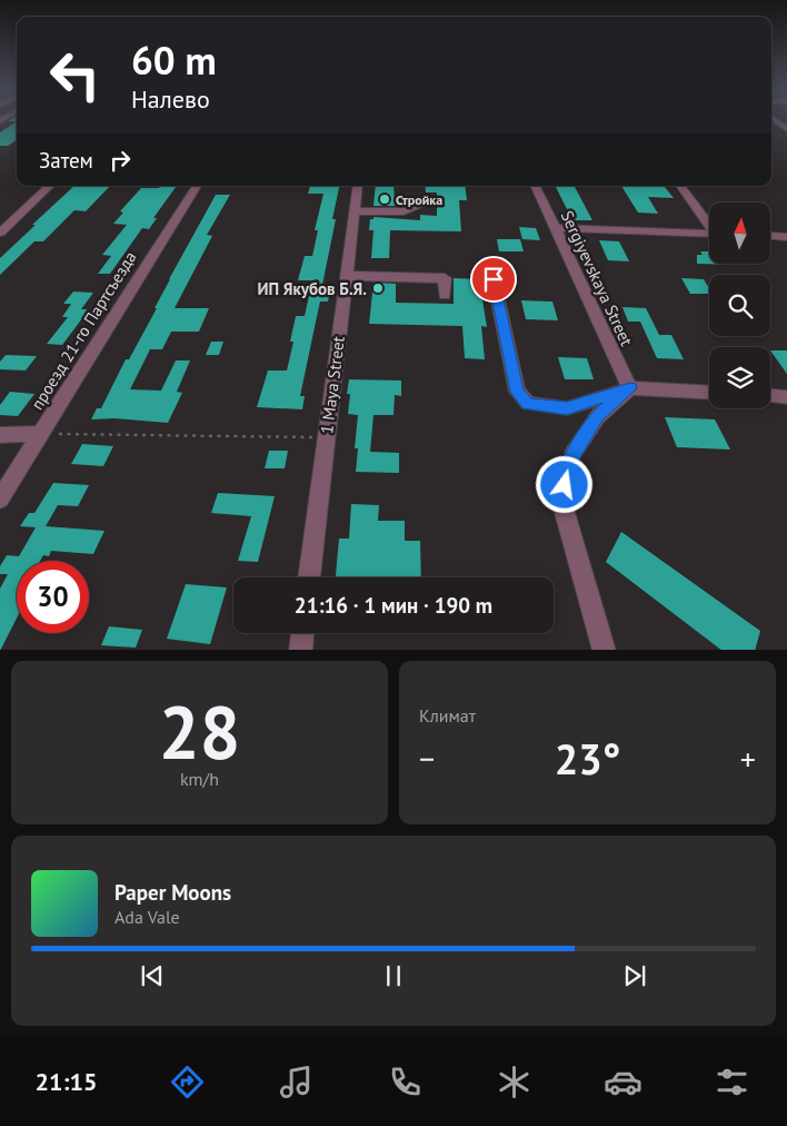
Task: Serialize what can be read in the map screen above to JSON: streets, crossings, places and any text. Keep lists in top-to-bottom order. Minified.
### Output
{"streets":{"street":["Sergiyevskaya Street","проезд 21-го Партсъезда","1 Maya Street"]},"places":["Стройка","ИП Якубов Б.Я."],"north":"top","page":{"turn":["60 m","Налево"],"then":"Затем","limit":"30","trip":"21:16 · 1 мин · 190 m","tile":[["28","km/h"],"Климат"],"heat":["−","23°","+"],"song":["Paper Moons","Ada Vale"],"tabs":"21:15"}}
